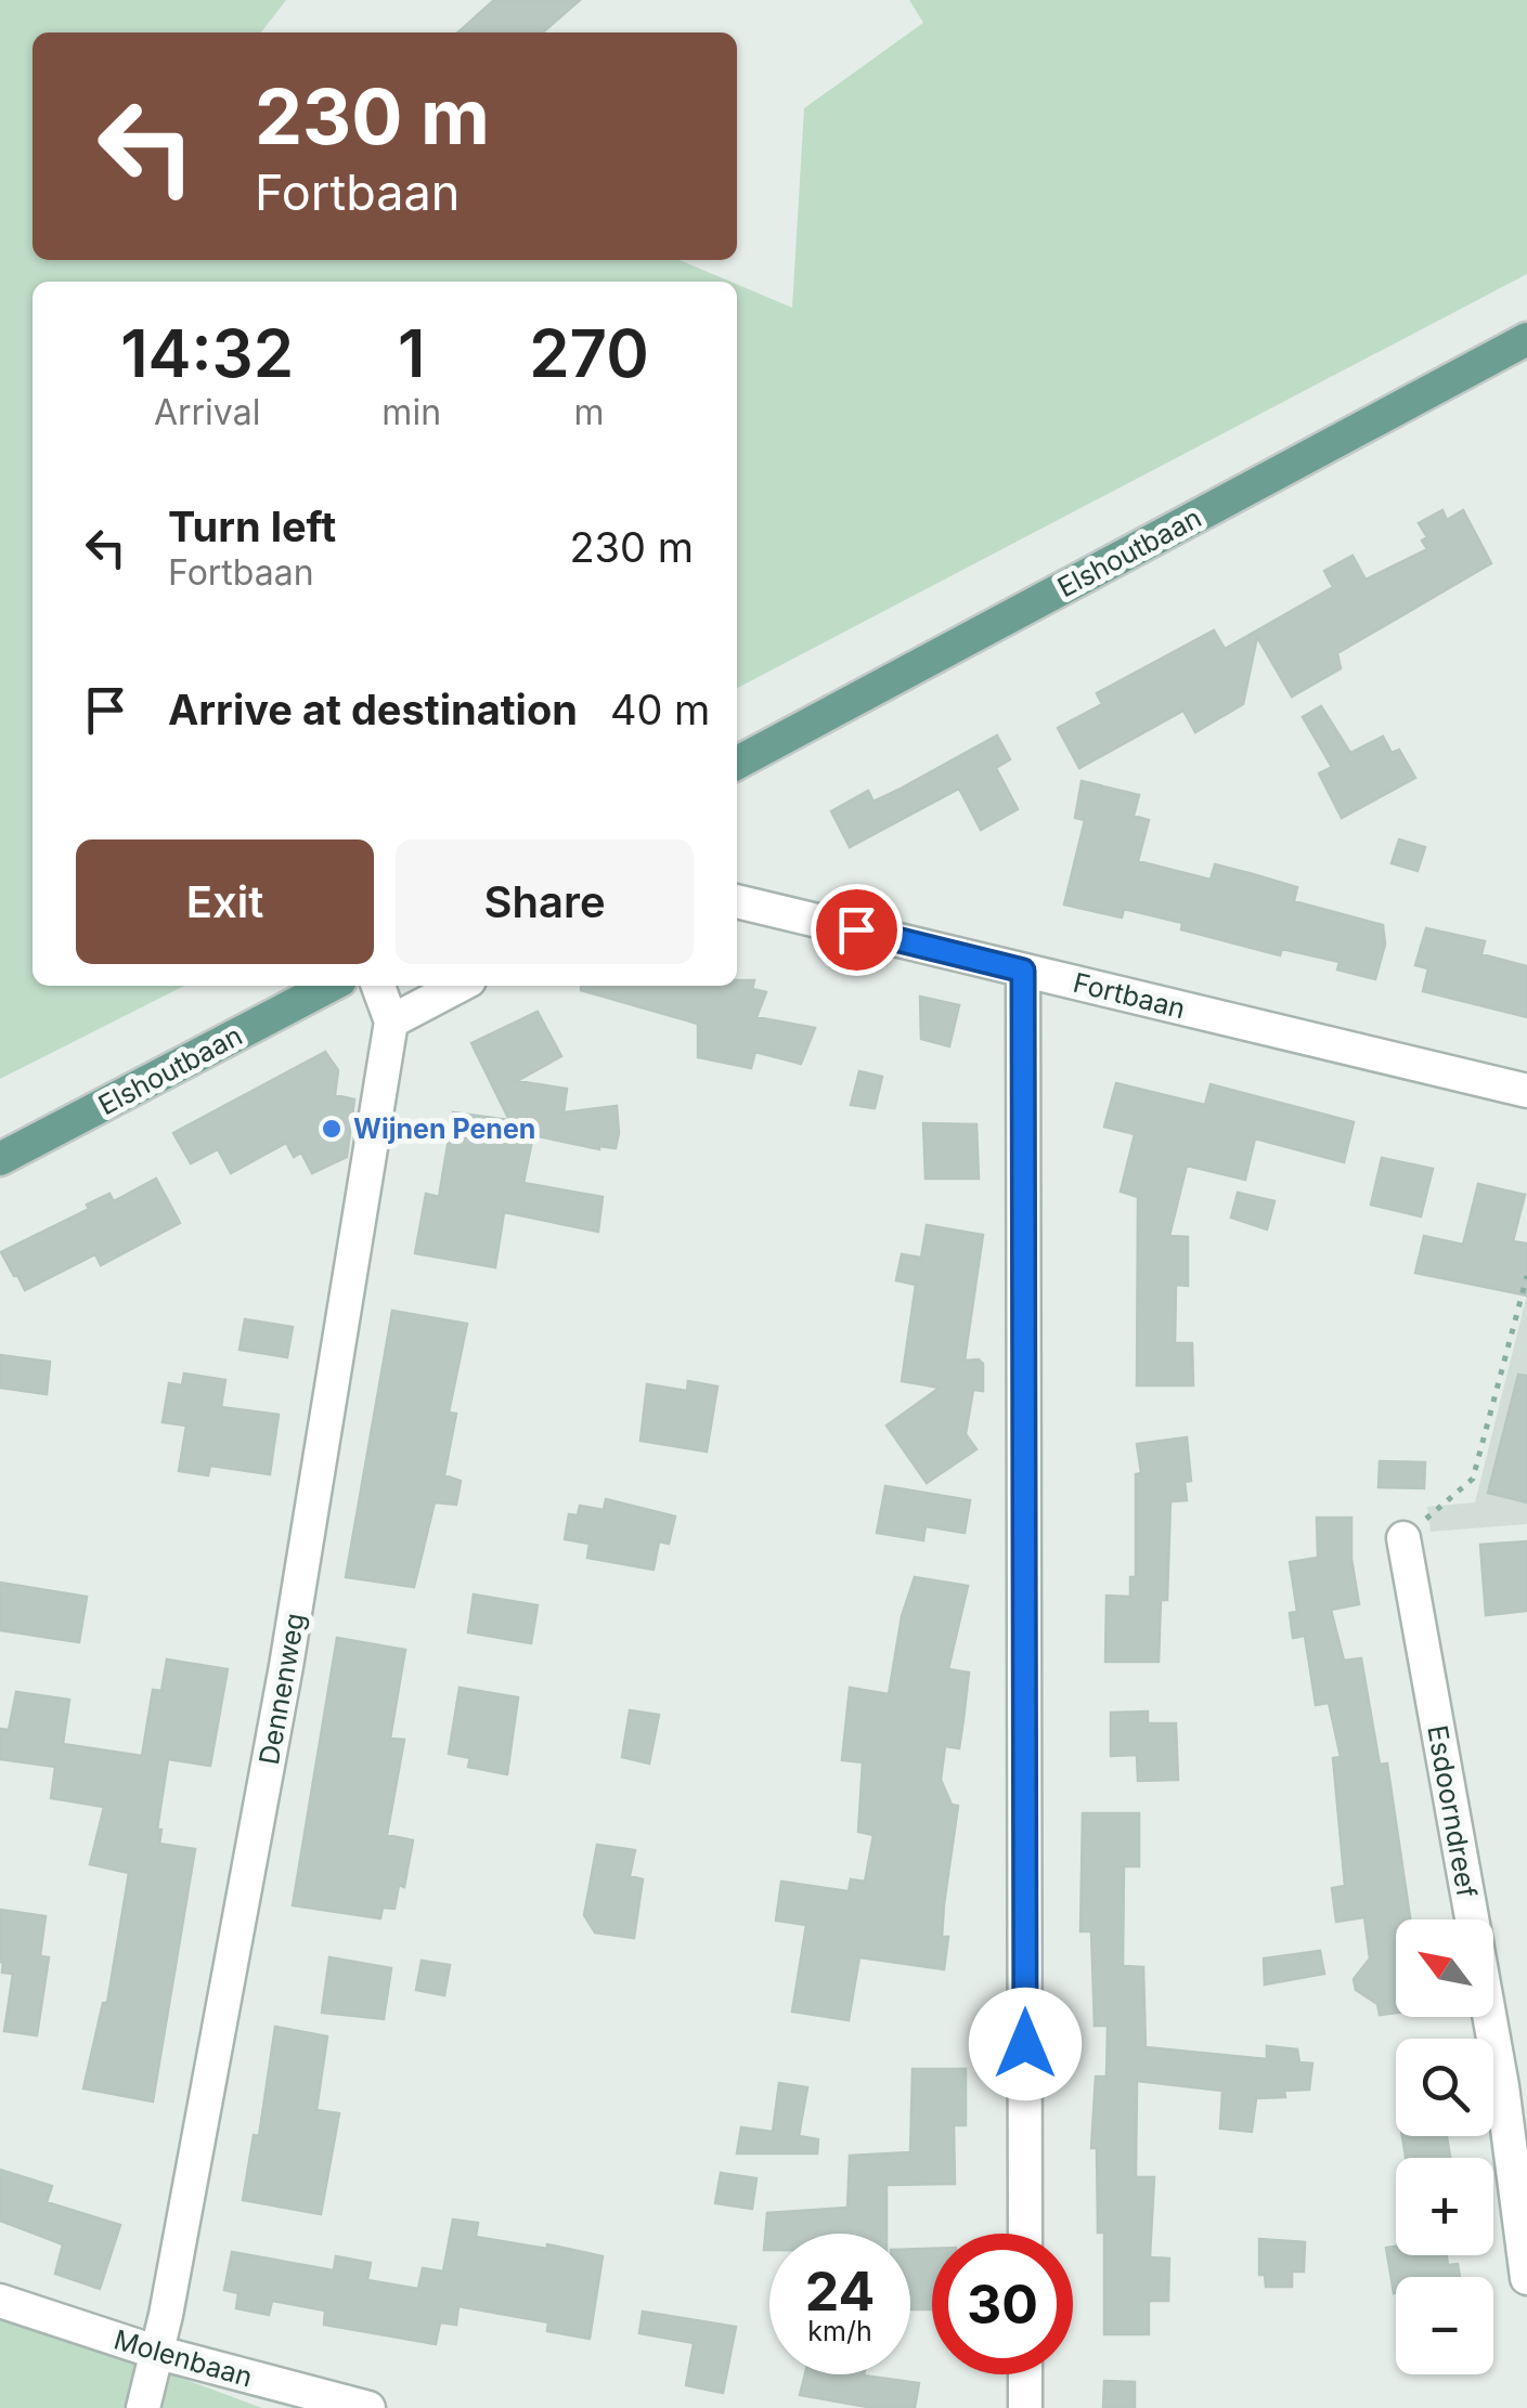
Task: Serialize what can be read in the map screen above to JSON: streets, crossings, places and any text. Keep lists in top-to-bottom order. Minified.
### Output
{"streets":{"main road":["Elshoutbaan"],"street":["Fortbaan","Dennenweg","Esdoorndreef","Molenbaan"]},"crossings":[["Dennenweg","Molenbaan"]],"places":["Wijnen Penen"],"north":"top left","page":{"turn":["230 m","Fortbaan"],"eta":["14:32","Arrival","1","min","270","m"],"list":[{"name":"Turn left","note":"Fortbaan","value":"230 m"},{"name":"Arrive at destination","value":"40 m"}],"buttons":["Exit","Share"],"map_buttons":["+","−"],"speed":"24 km/h","limit":"30"}}
